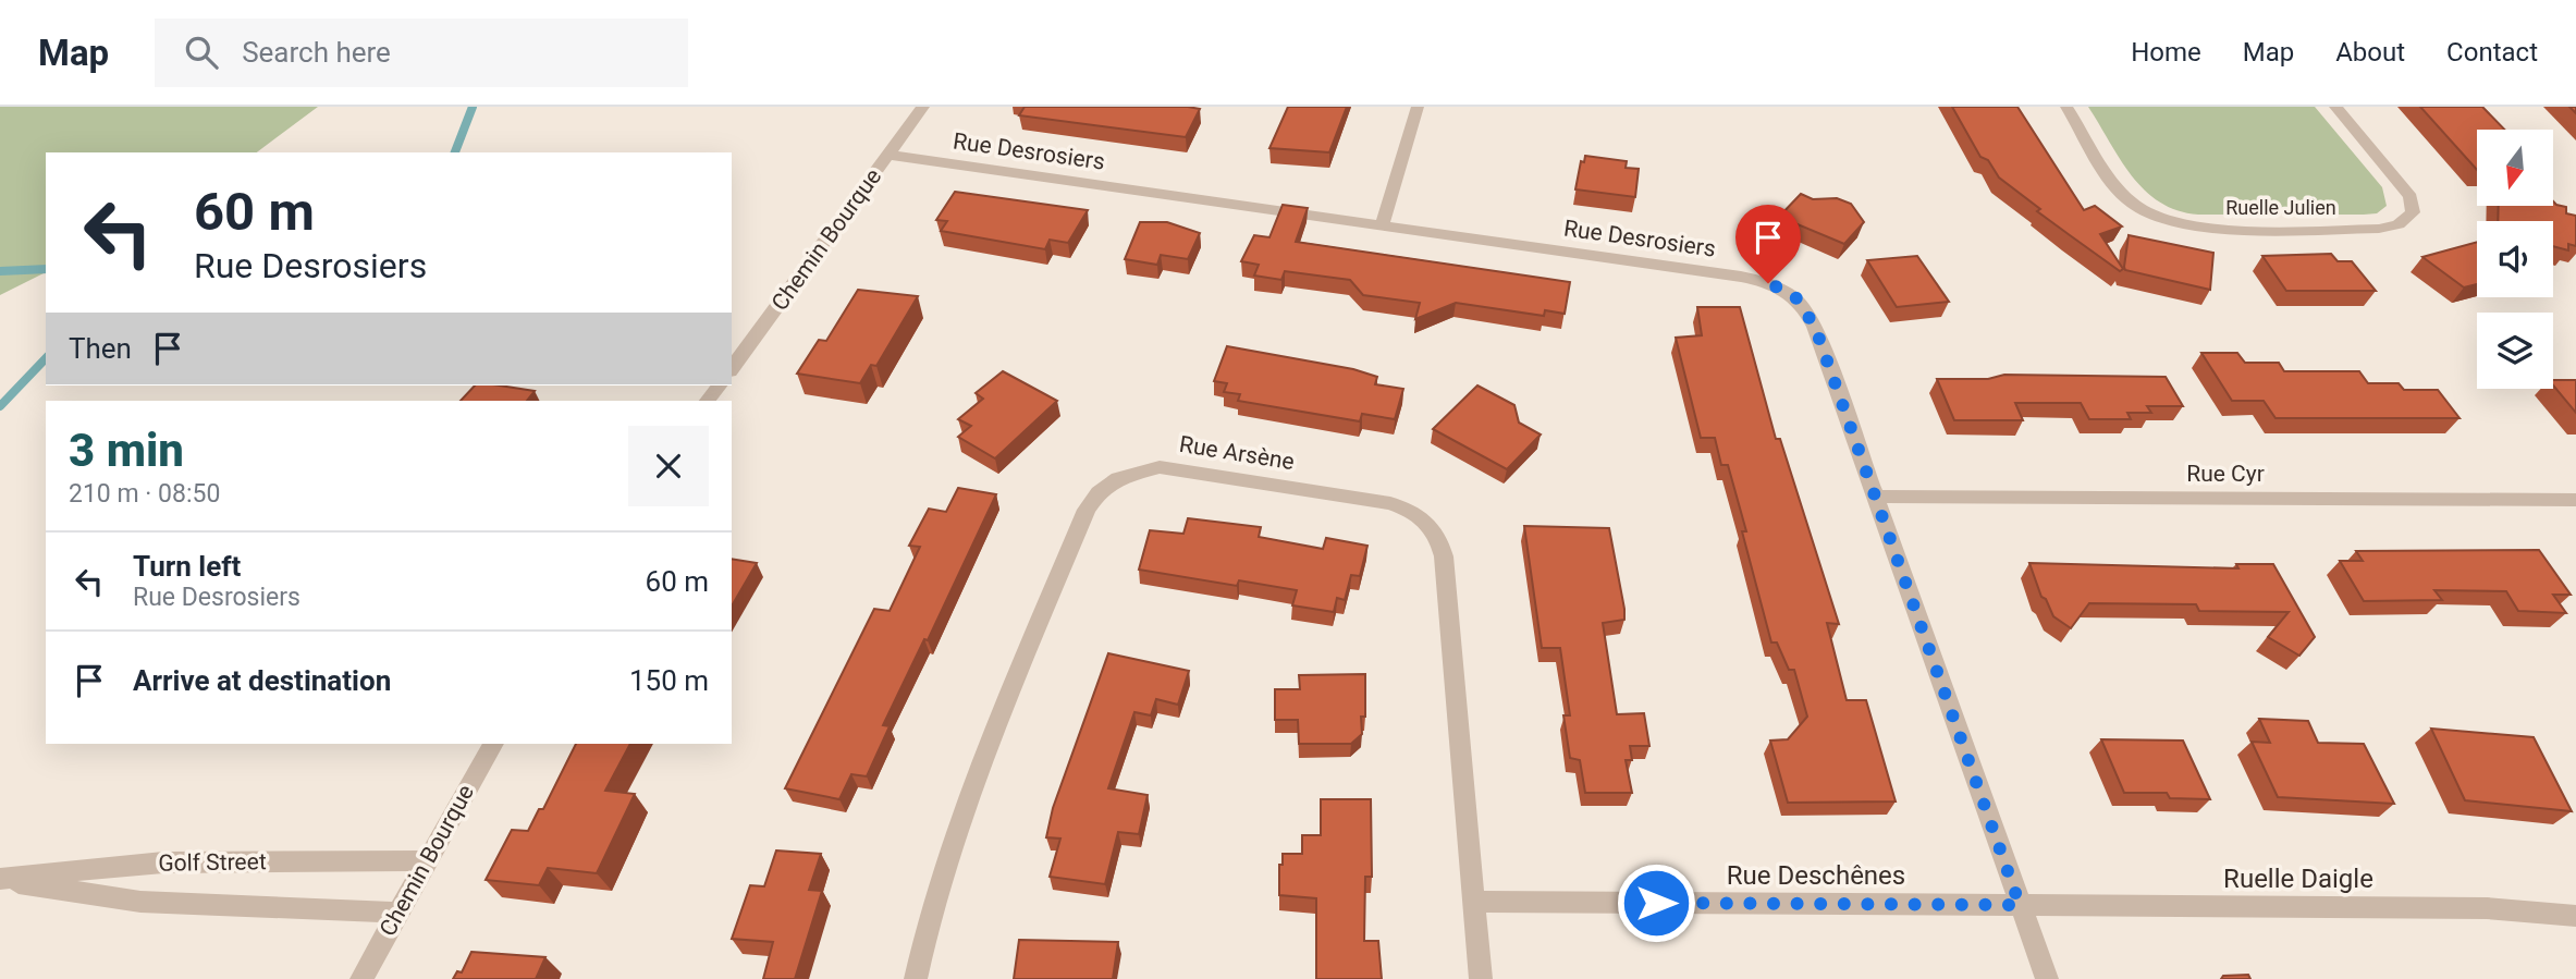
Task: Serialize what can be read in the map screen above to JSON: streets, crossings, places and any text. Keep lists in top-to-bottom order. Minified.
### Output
{"streets":{"street":["Rue Desrosiers","Ruelle Julien","Chemin Bourque","Rue Arsène","Rue Cyr","Golf Street","Rue Deschênes","Ruelle Daigle"]},"crossings":[["Rue Desrosiers","Chemin Bourque"],["Rue Desrosiers","Rue Cyr"],["Rue Desrosiers","Rue Deschênes"],["Rue Desrosiers","Ruelle Daigle"],["Chemin Bourque","Golf Street"],["Rue Arsène","Rue Deschênes"],["Rue Deschênes","Ruelle Daigle"]],"north":"bottom","page":{"header":"Map","search":"Search here","nav":["Home","Map","About","Contact"],"turn":["60 m","Rue Desrosiers"],"then":"Then","heading":["3 min","210 m · 08:50"],"list":[{"name":"Turn left","note":"Rue Desrosiers","value":"60 m"},{"name":"Arrive at destination","value":"150 m"}]}}
